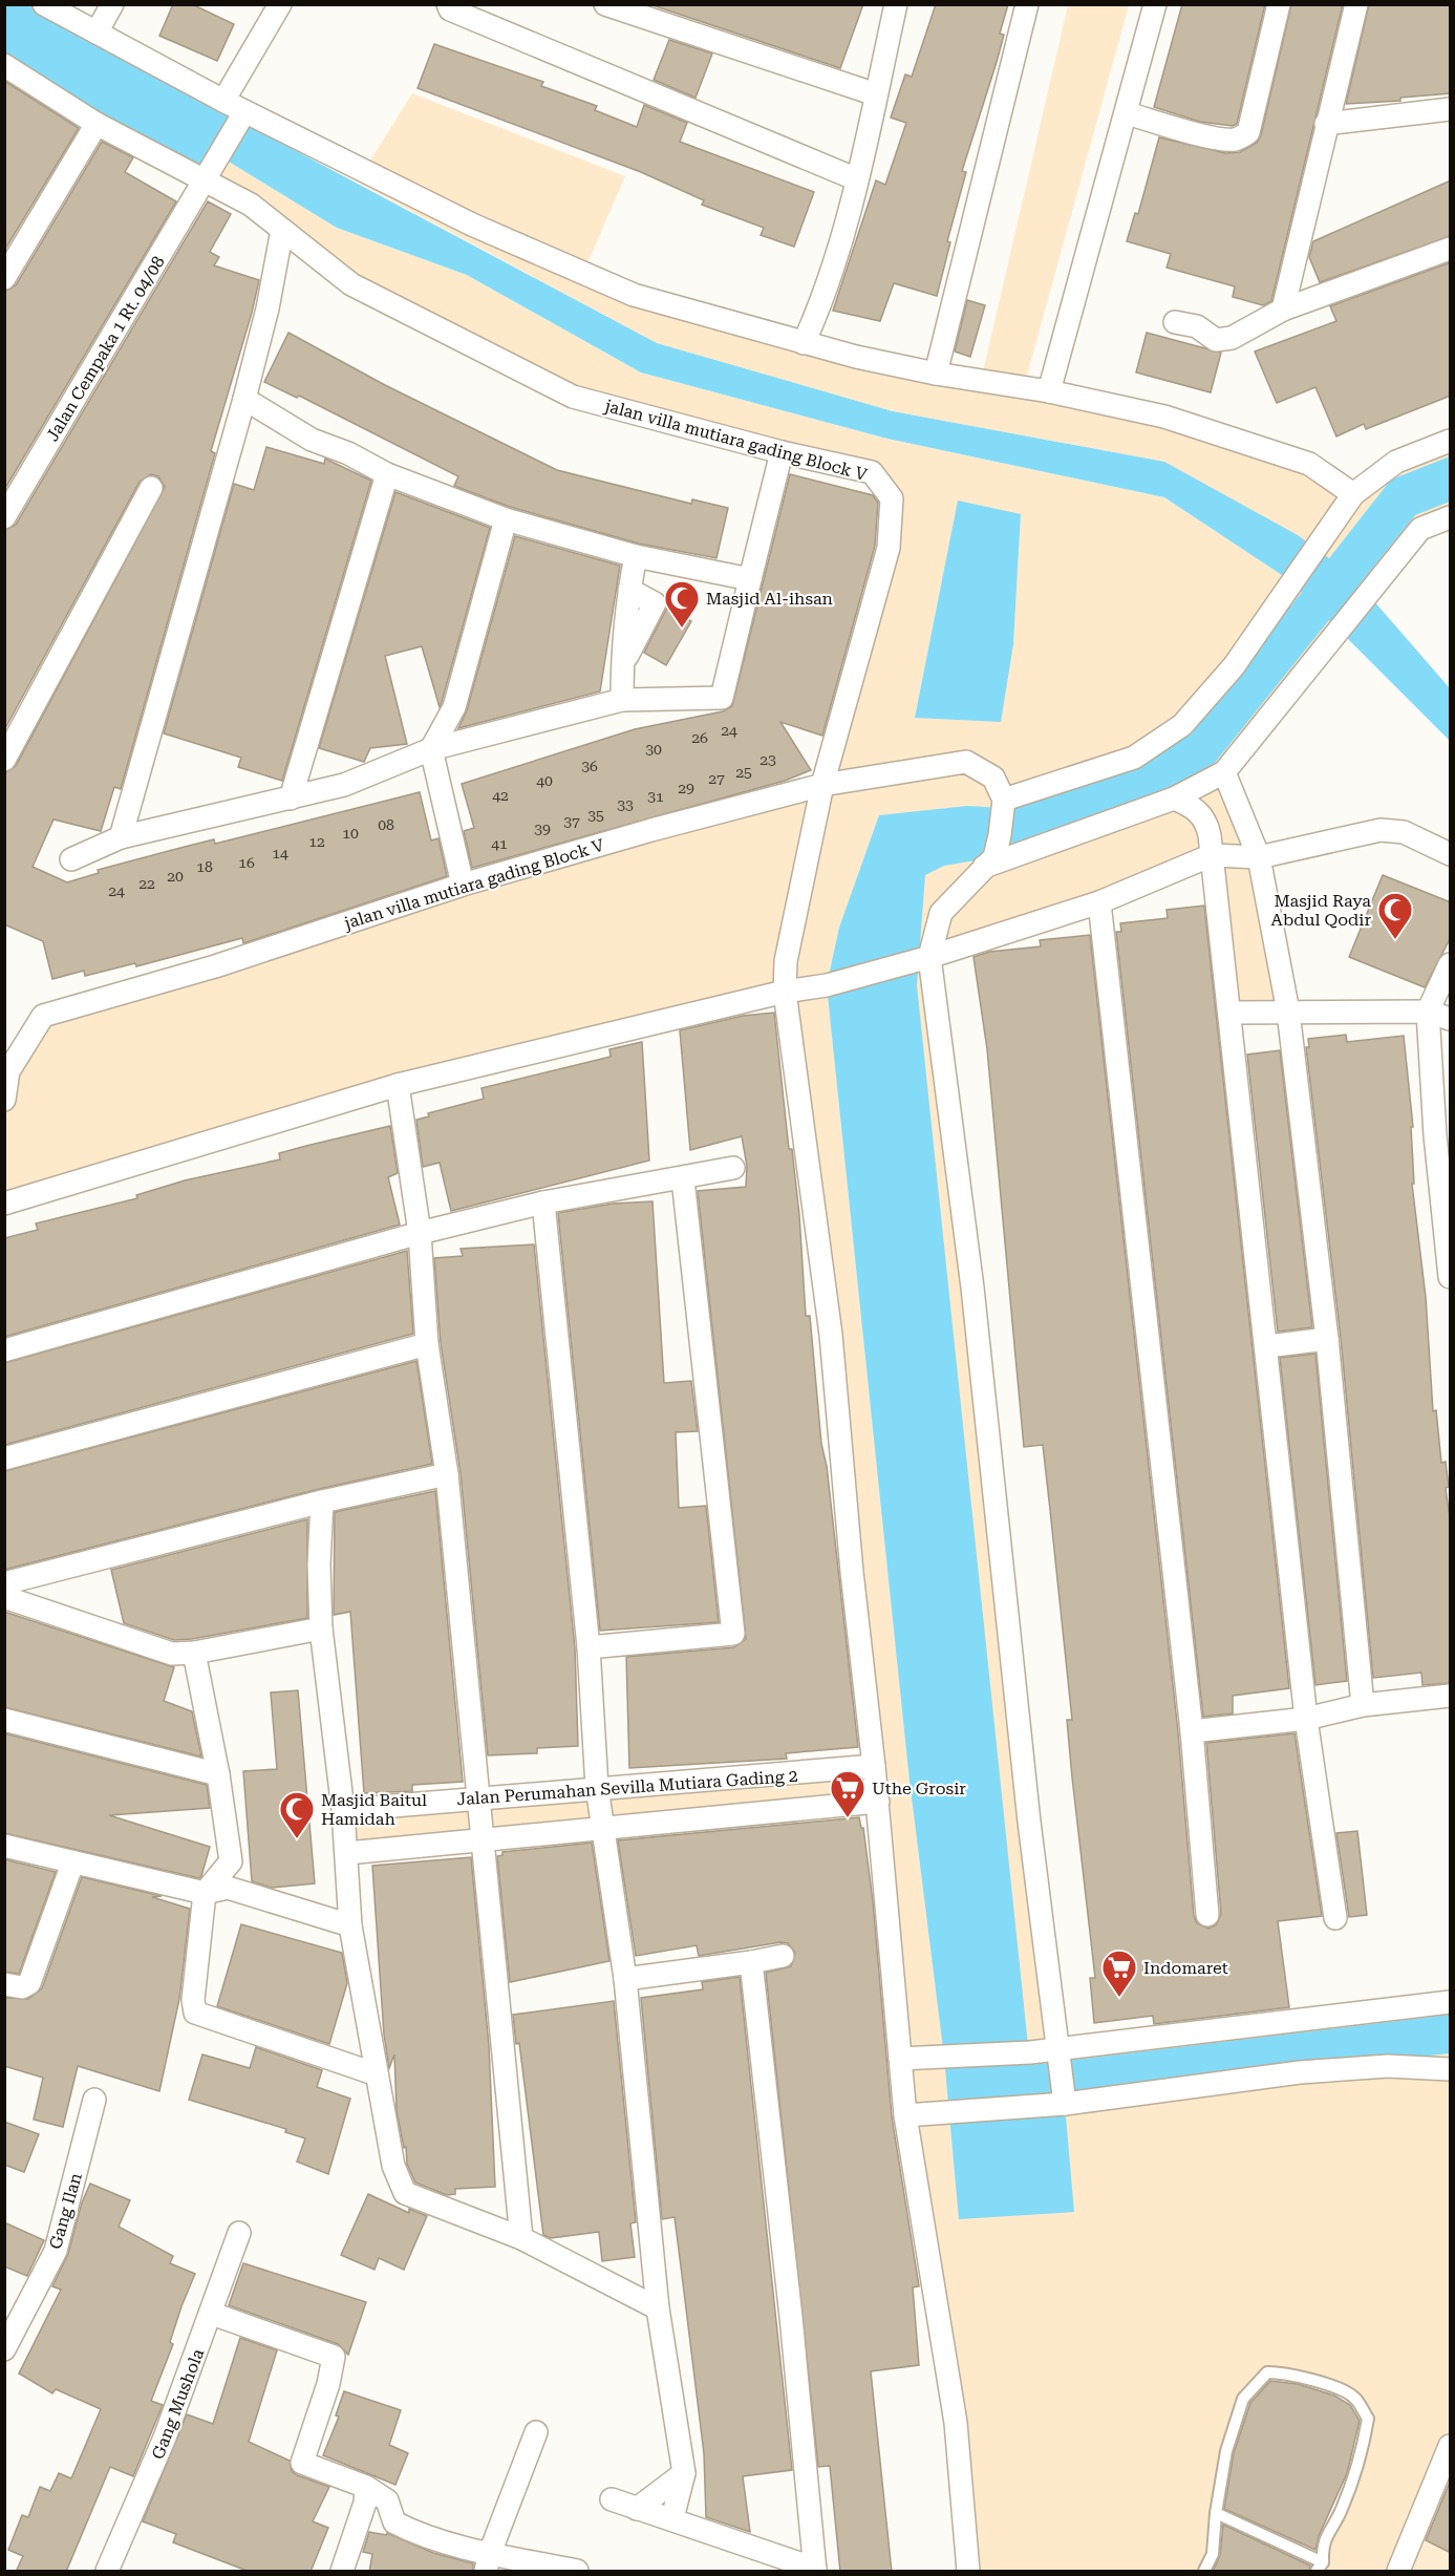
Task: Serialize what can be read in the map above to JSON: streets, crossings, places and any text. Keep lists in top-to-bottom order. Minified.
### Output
{"streets":{"street":["Jalan Cempaka 1 Rt. 04/08","jalan villa mutiara gading Block V","Jalan Perumahan Sevilla Mutiara Gading 2","Gang Ilan","Gang Mushola"]},"crossings":[["Jalan Cempaka 1 Rt. 04/08","jalan villa mutiara gading Block V"]],"places":{"mosque":["Masjid Al-ihsan","Masjid Raya Abdul Qodir","Masjid Baitul Hamidah"],"supermarket":["Uthe Grosir","Indomaret"]},"house_numbers":["24","26","30","23","36","25","27","40","29","42","31","33","35","37","08","39","10","12","41","14","16","18","20","22","24"]}
